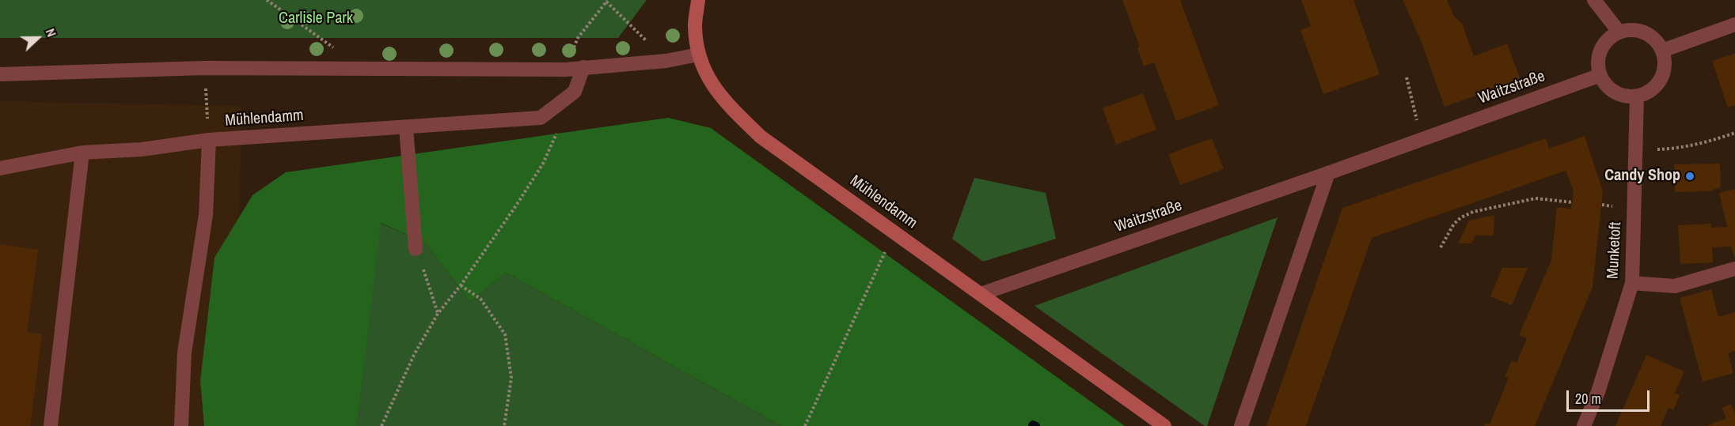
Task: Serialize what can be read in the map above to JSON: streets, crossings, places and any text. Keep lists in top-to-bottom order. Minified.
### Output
{"streets":{"street":["Waitzstraße","Mühlendamm","Munketoft"]},"crossings":[["Waitzstraße","Mühlendamm"],["Waitzstraße","Munketoft"]],"parks":["Carlisle Park"],"places":["Candy Shop"],"scale_bar":"20 m","north":"right"}
